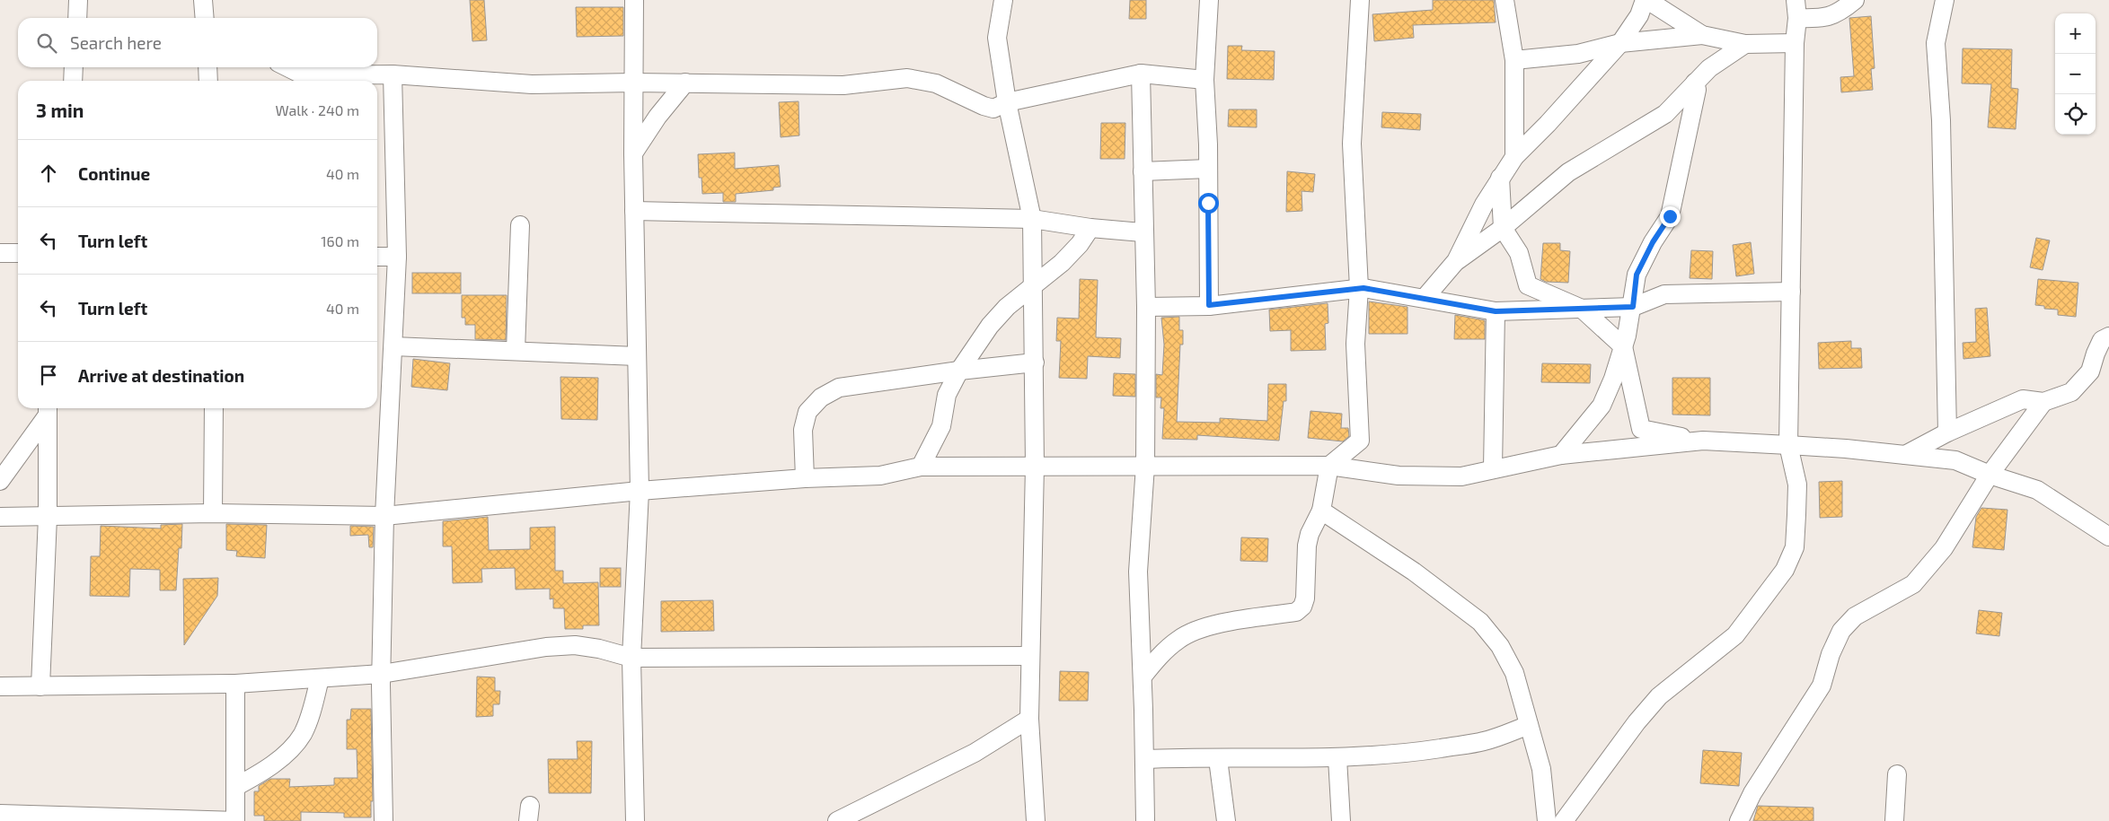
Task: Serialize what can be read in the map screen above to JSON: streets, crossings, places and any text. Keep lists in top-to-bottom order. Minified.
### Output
{"page":{"map_buttons":["+","−"],"search":"Search here","heading":["3 min","Walk · 240 m"],"list":[["Continue","40 m"],["Turn left","160 m"],["Turn left","40 m"],"Arrive at destination"]}}
